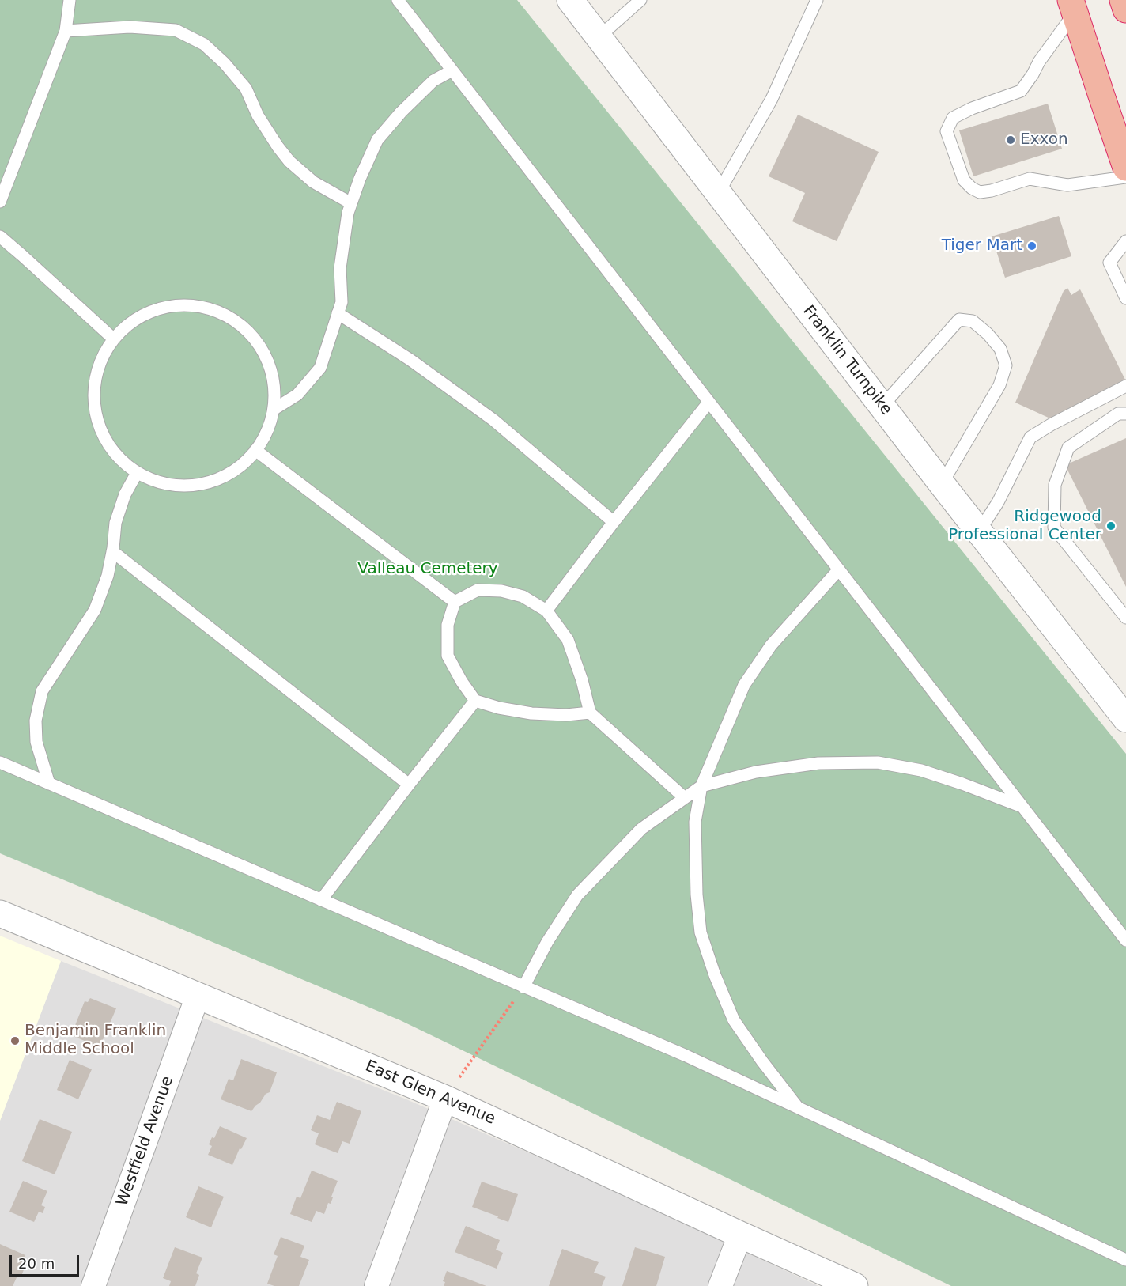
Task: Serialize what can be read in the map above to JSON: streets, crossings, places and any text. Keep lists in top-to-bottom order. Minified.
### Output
{"streets":{"street":["Franklin Turnpike","East Glen Avenue","Westfield Avenue"]},"crossings":[["East Glen Avenue","Westfield Avenue"]],"parks":["Valleau Cemetery"],"places":["Exxon","Tiger Mart","Ridgewood Professional Center","Benjamin Franklin Middle School"],"scale_bar":"20 m"}
